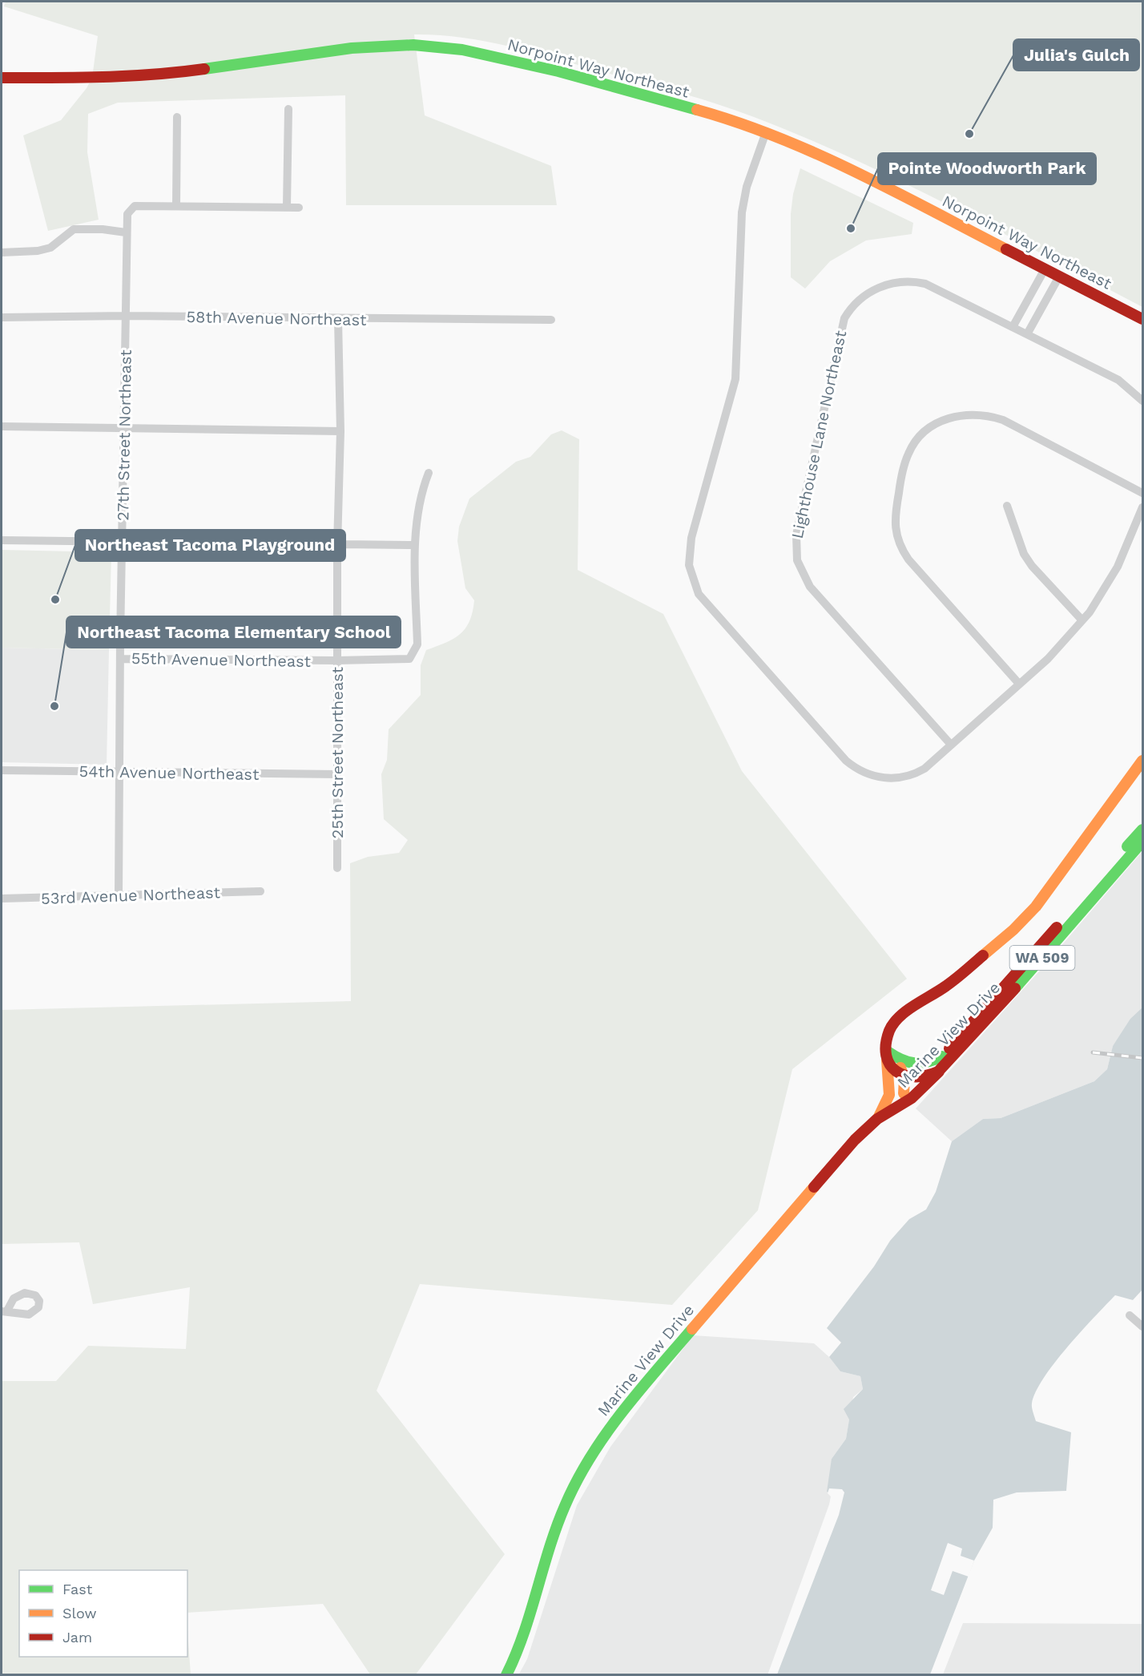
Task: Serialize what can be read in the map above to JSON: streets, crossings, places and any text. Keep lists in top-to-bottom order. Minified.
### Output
{"streets":{"main road":["Norpoint Way Northeast","WA 509","Marine View Drive"],"street":["58th Avenue Northeast","Lighthouse Lane Northeast","27th Street Northeast","55th Avenue Northeast","25th Street Northeast","54th Avenue Northeast","53rd Avenue Northeast"]},"crossings":[["58th Avenue Northeast","27th Street Northeast"],["58th Avenue Northeast","25th Street Northeast"],["27th Street Northeast","55th Avenue Northeast"],["27th Street Northeast","54th Avenue Northeast"],["27th Street Northeast","53rd Avenue Northeast"],["55th Avenue Northeast","25th Street Northeast"],["25th Street Northeast","54th Avenue Northeast"]],"places":["Julia's Gulch","Pointe Woodworth Park","Northeast Tacoma Playground","Northeast Tacoma Elementary School"],"legend":["Fast","Slow","Jam"]}
